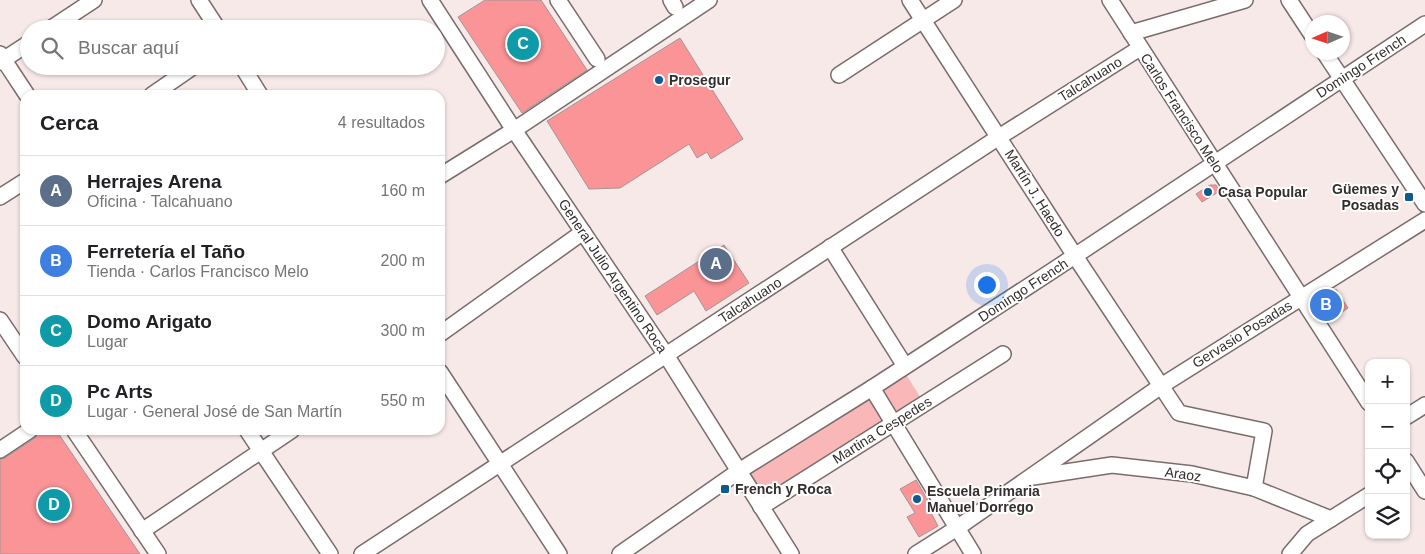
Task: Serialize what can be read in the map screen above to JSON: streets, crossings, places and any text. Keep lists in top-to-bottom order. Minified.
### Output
{"streets":{"street":["Domingo French","Talcahuano","Carlos Francisco Melo","Martín J. Haedo","General Julio Argentino Roca","Gervasio Posadas","Martina Cespedes","Araoz"]},"crossings":[["Domingo French","Carlos Francisco Melo"],["Domingo French","Martín J. Haedo"],["Domingo French","General Julio Argentino Roca"],["Talcahuano","Carlos Francisco Melo"],["Talcahuano","Martín J. Haedo"],["Talcahuano","General Julio Argentino Roca"],["Carlos Francisco Melo","Gervasio Posadas"],["Martín J. Haedo","Gervasio Posadas"],["General Julio Argentino Roca","Martina Cespedes"],["Gervasio Posadas","Araoz"]],"places":{"other":["Prosegur","Casa Popular","Escuela Primaria Manuel Dorrego"],"transit":["Güemes y Posadas","French y Roca"]},"north":"left","page":{"search":"Buscar aquí","pins":["C","A","B","D"],"heading":["Cerca","4 resultados"],"list":[{"mark":"A","name":"Herrajes Arena","note":"Oficina · Talcahuano","value":"160 m"},{"mark":"B","name":"Ferretería el Taño","note":"Tienda · Carlos Francisco Melo","value":"200 m"},{"mark":"C","name":"Domo Arigato","note":"Lugar","value":"300 m"},{"mark":"D","name":"Pc Arts","note":"Lugar · General José de San Martín","value":"550 m"}],"map_buttons":["+","−"]}}
